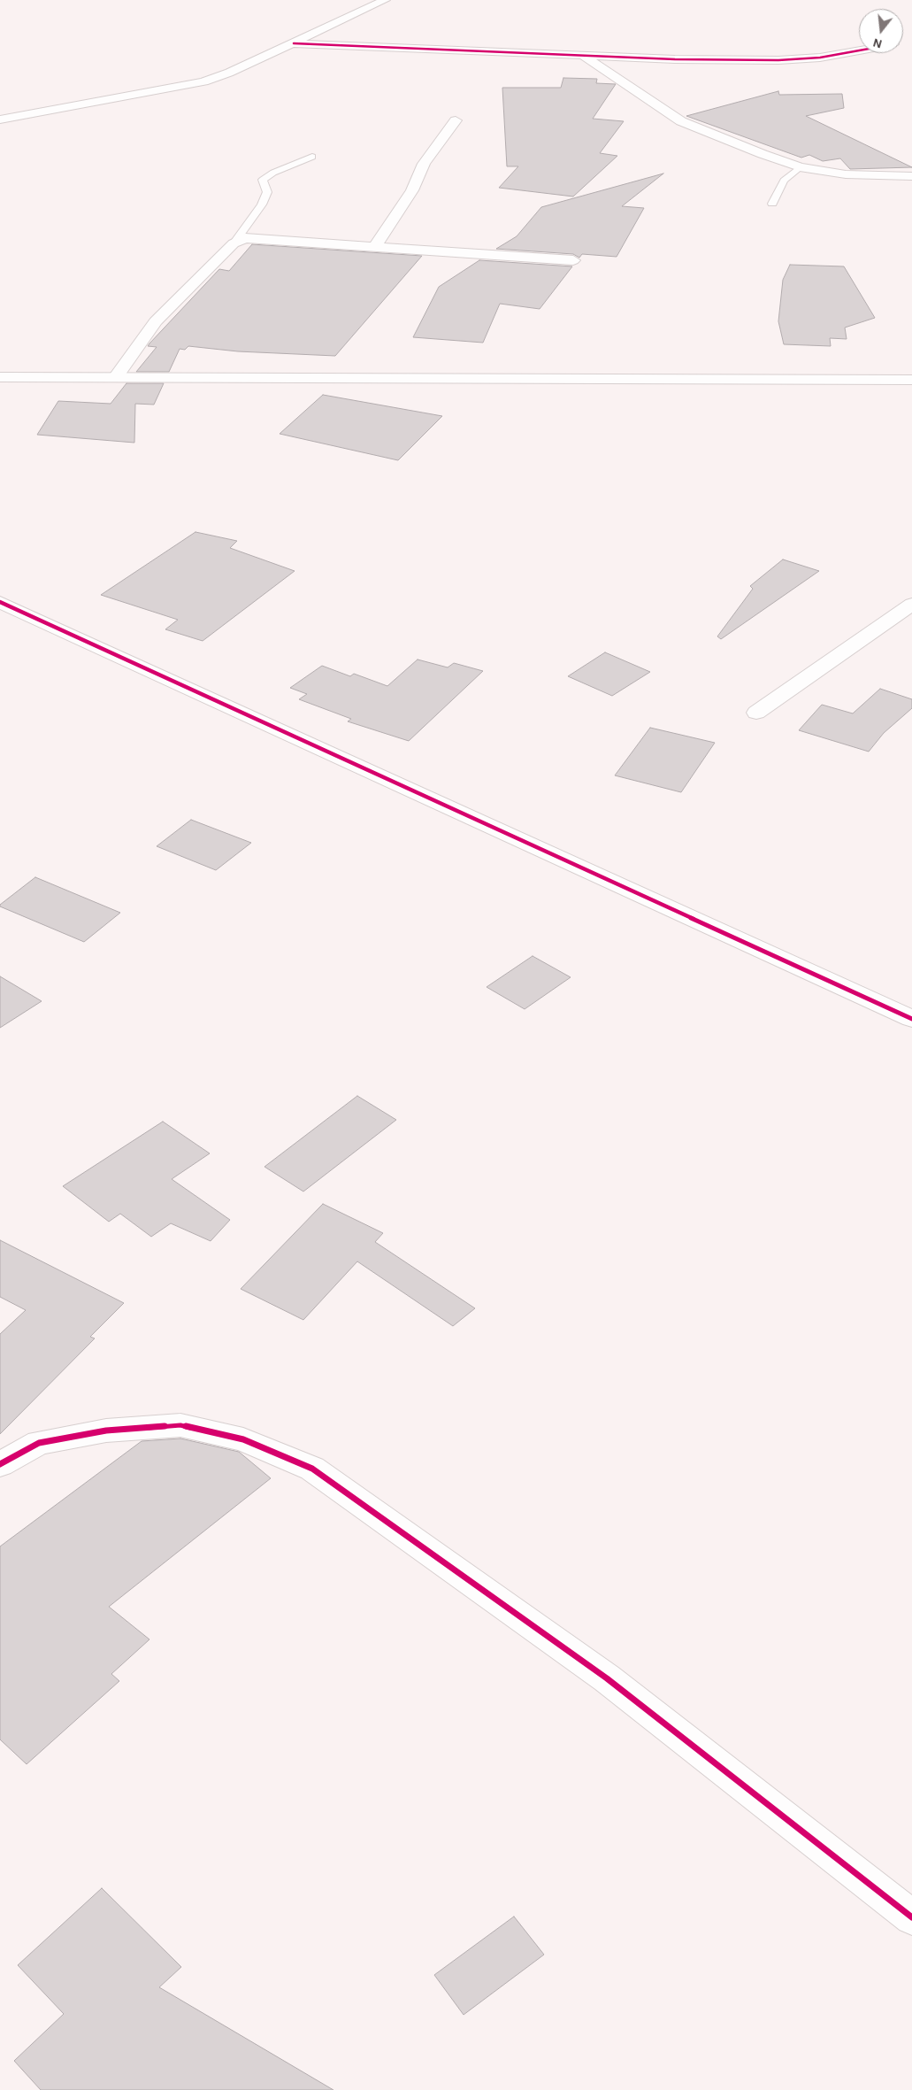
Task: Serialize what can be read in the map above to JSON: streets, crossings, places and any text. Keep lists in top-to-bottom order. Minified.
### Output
{"north":"bottom"}
